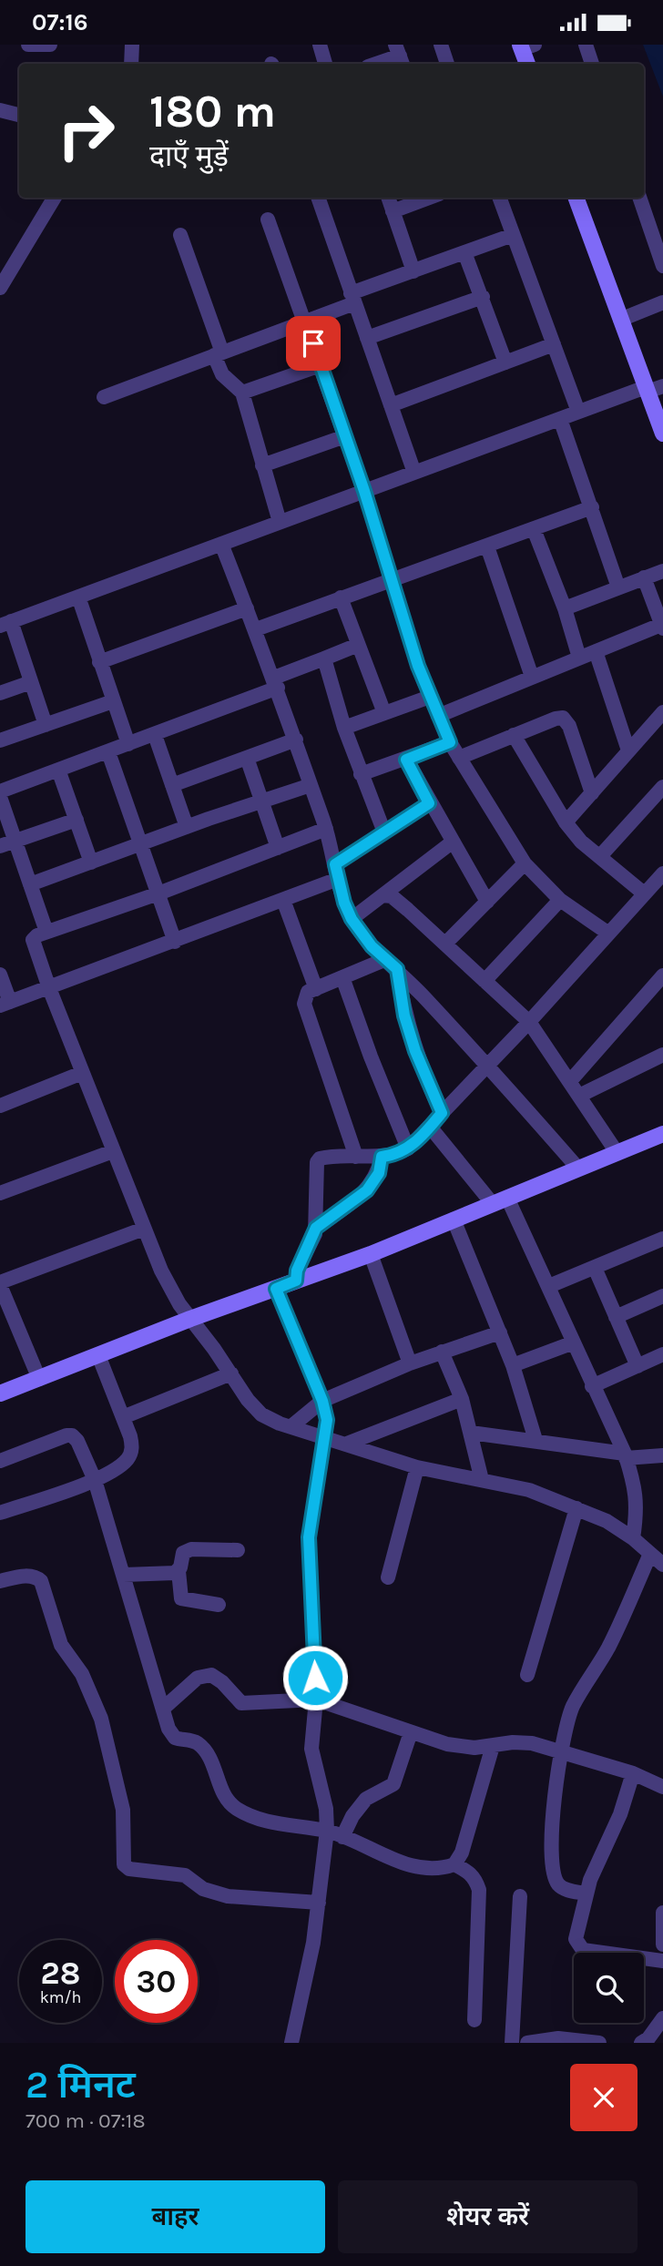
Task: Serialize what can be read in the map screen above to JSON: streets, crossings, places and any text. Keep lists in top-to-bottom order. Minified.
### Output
{"page":{"status":"07:16","turn":["180 m","दाएँ मुड़ें"],"speed":"28 km/h","limit":"30","heading":["2 मिनट","700 m · 07:18"],"buttons":["बाहर","शेयर करें"]}}
